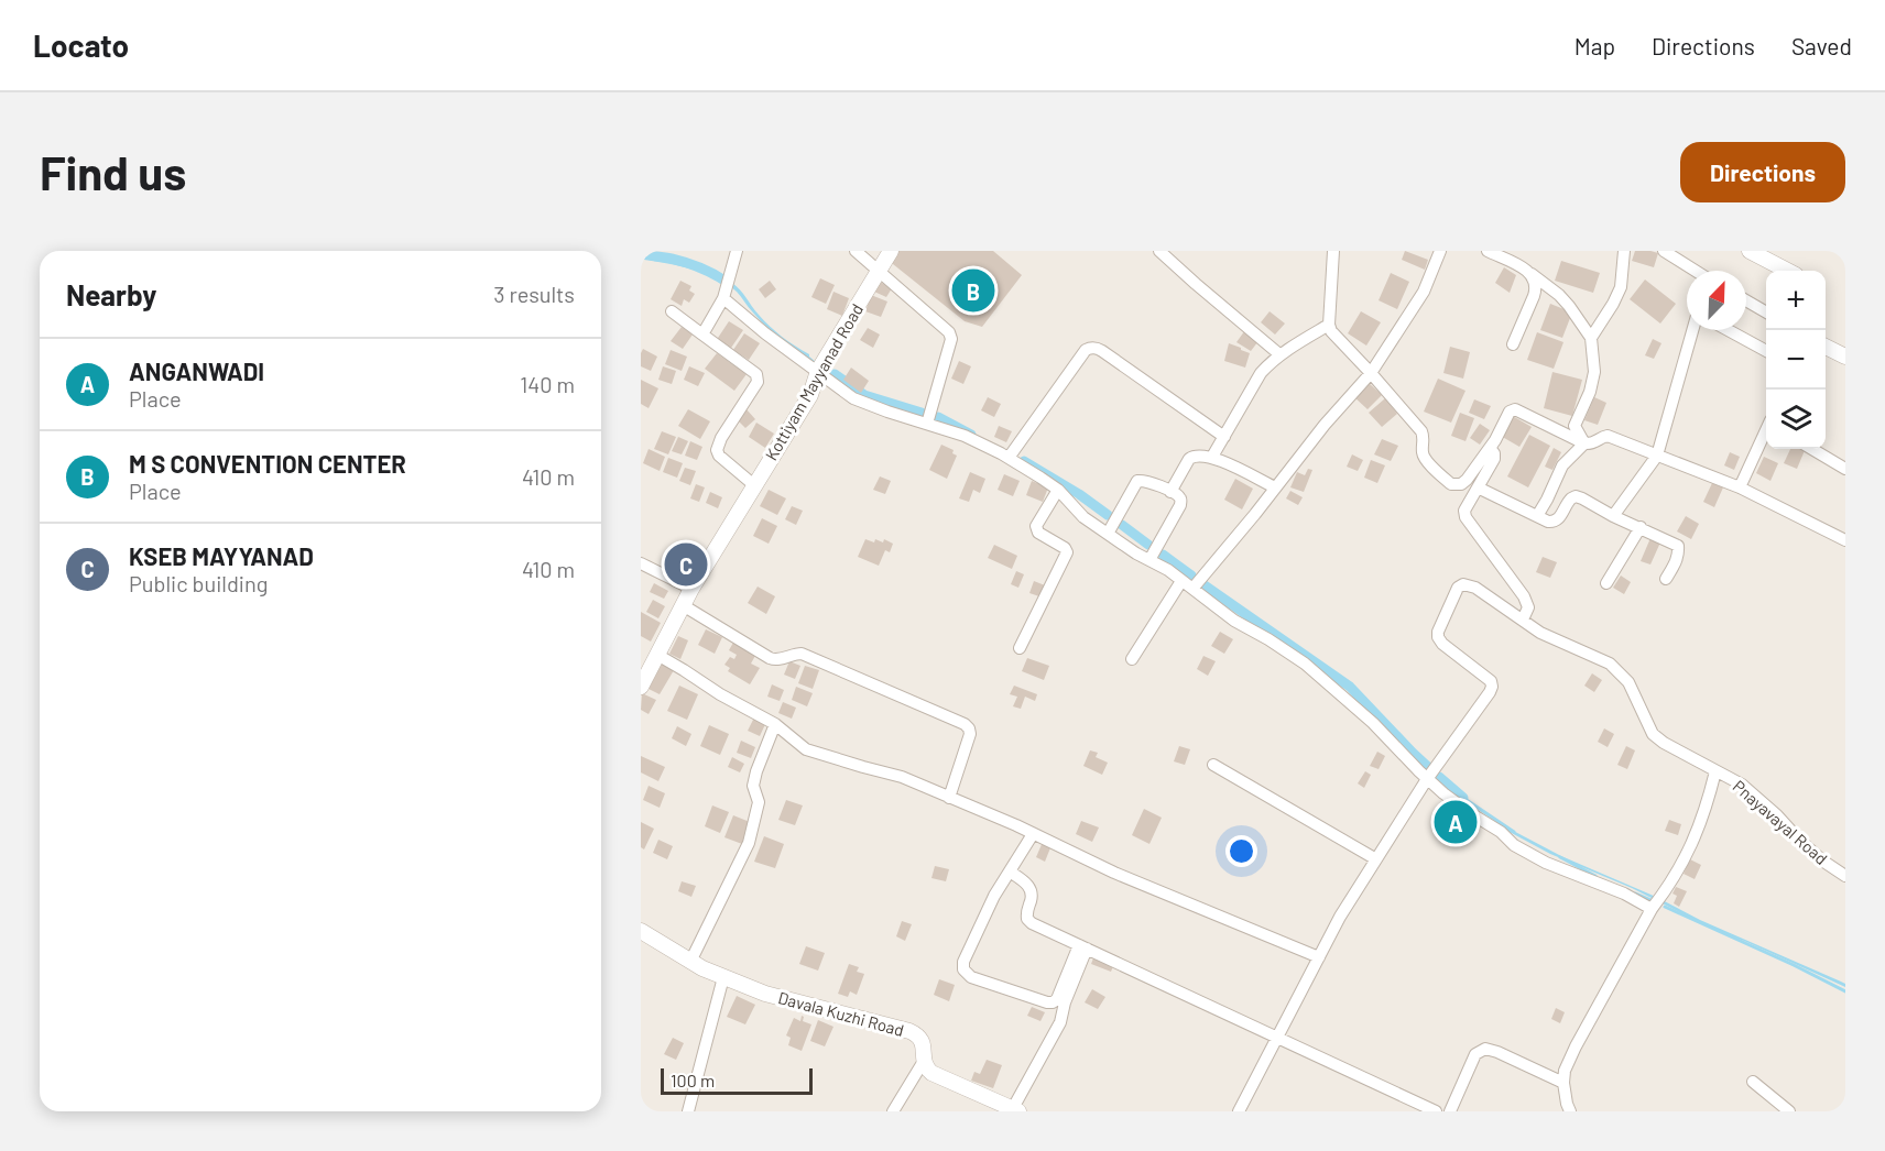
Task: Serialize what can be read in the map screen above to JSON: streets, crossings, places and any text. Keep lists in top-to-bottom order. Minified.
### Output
{"streets":{"street":["Kottiyam Mayyanad Road","Pnayavayal Road","Davala Kuzhi Road"]},"scale_bar":"100 m","north":"top right","page":{"header":"Locato","nav":["Map","Directions","Saved"],"buttons":"Directions","title":"Find us","heading":["Nearby","3 results"],"pins":["B","C","A"],"map_buttons":["+","−"],"list":[{"mark":"A","name":"ANGANWADI","note":"Place","value":"140 m"},{"mark":"B","name":"M S CONVENTION CENTER","note":"Place","value":"410 m"},{"mark":"C","name":"KSEB MAYYANAD","note":"Public building","value":"410 m"}],"scale":"100 m"}}
